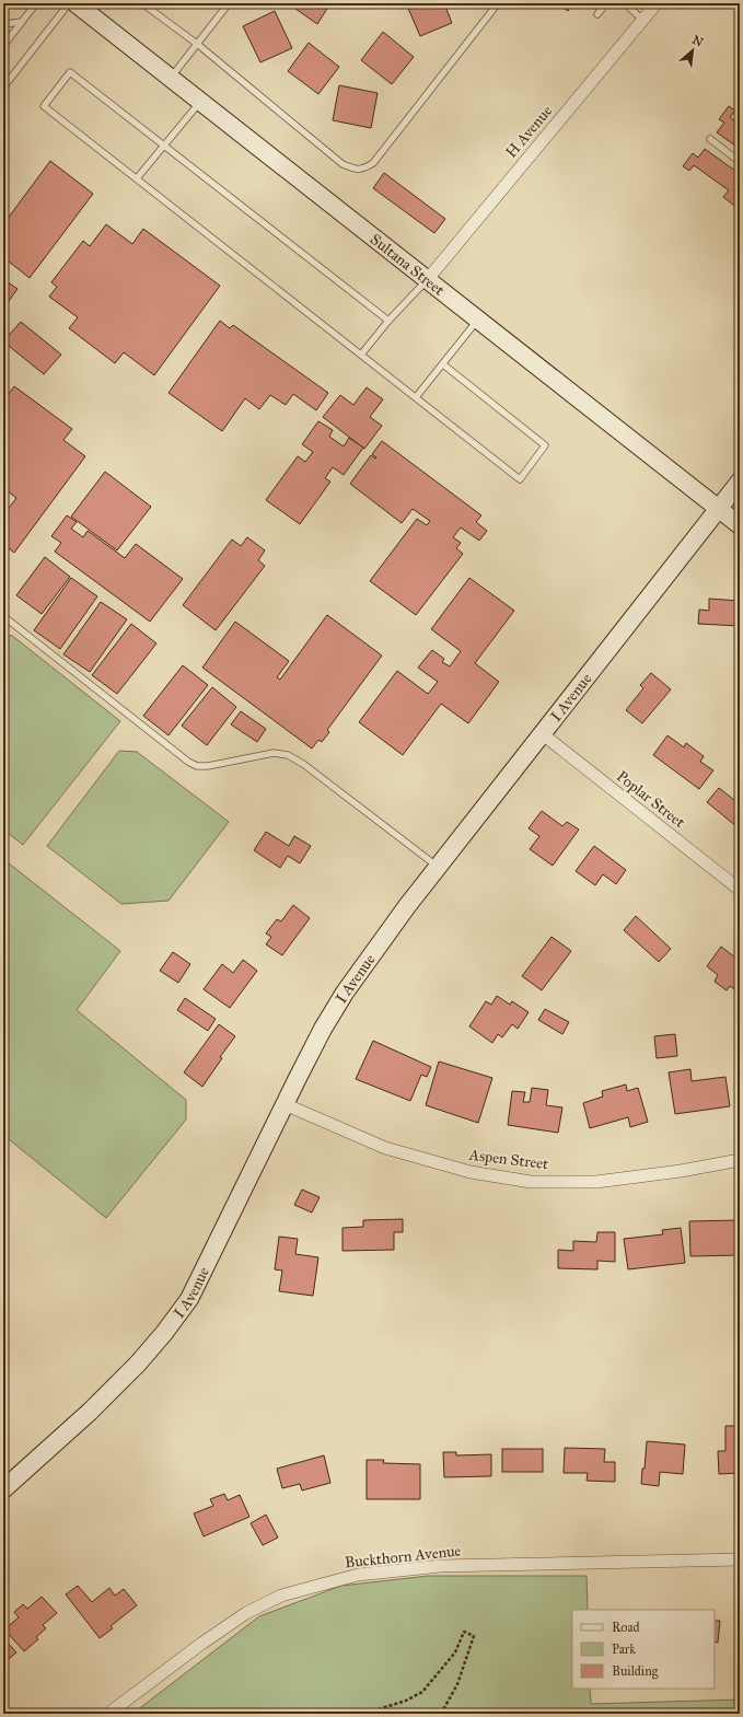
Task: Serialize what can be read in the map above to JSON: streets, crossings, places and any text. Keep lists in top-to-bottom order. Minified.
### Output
{"streets":{"main road":["Sultana Street","I Avenue"],"street":["H Avenue","Poplar Street","Aspen Street","Buckthorn Avenue"]},"crossings":[["H Avenue","Sultana Street"],["Sultana Street","I Avenue"],["I Avenue","Poplar Street"],["I Avenue","Aspen Street"]],"legend":["Road","Park","Building"],"north":"top right"}
